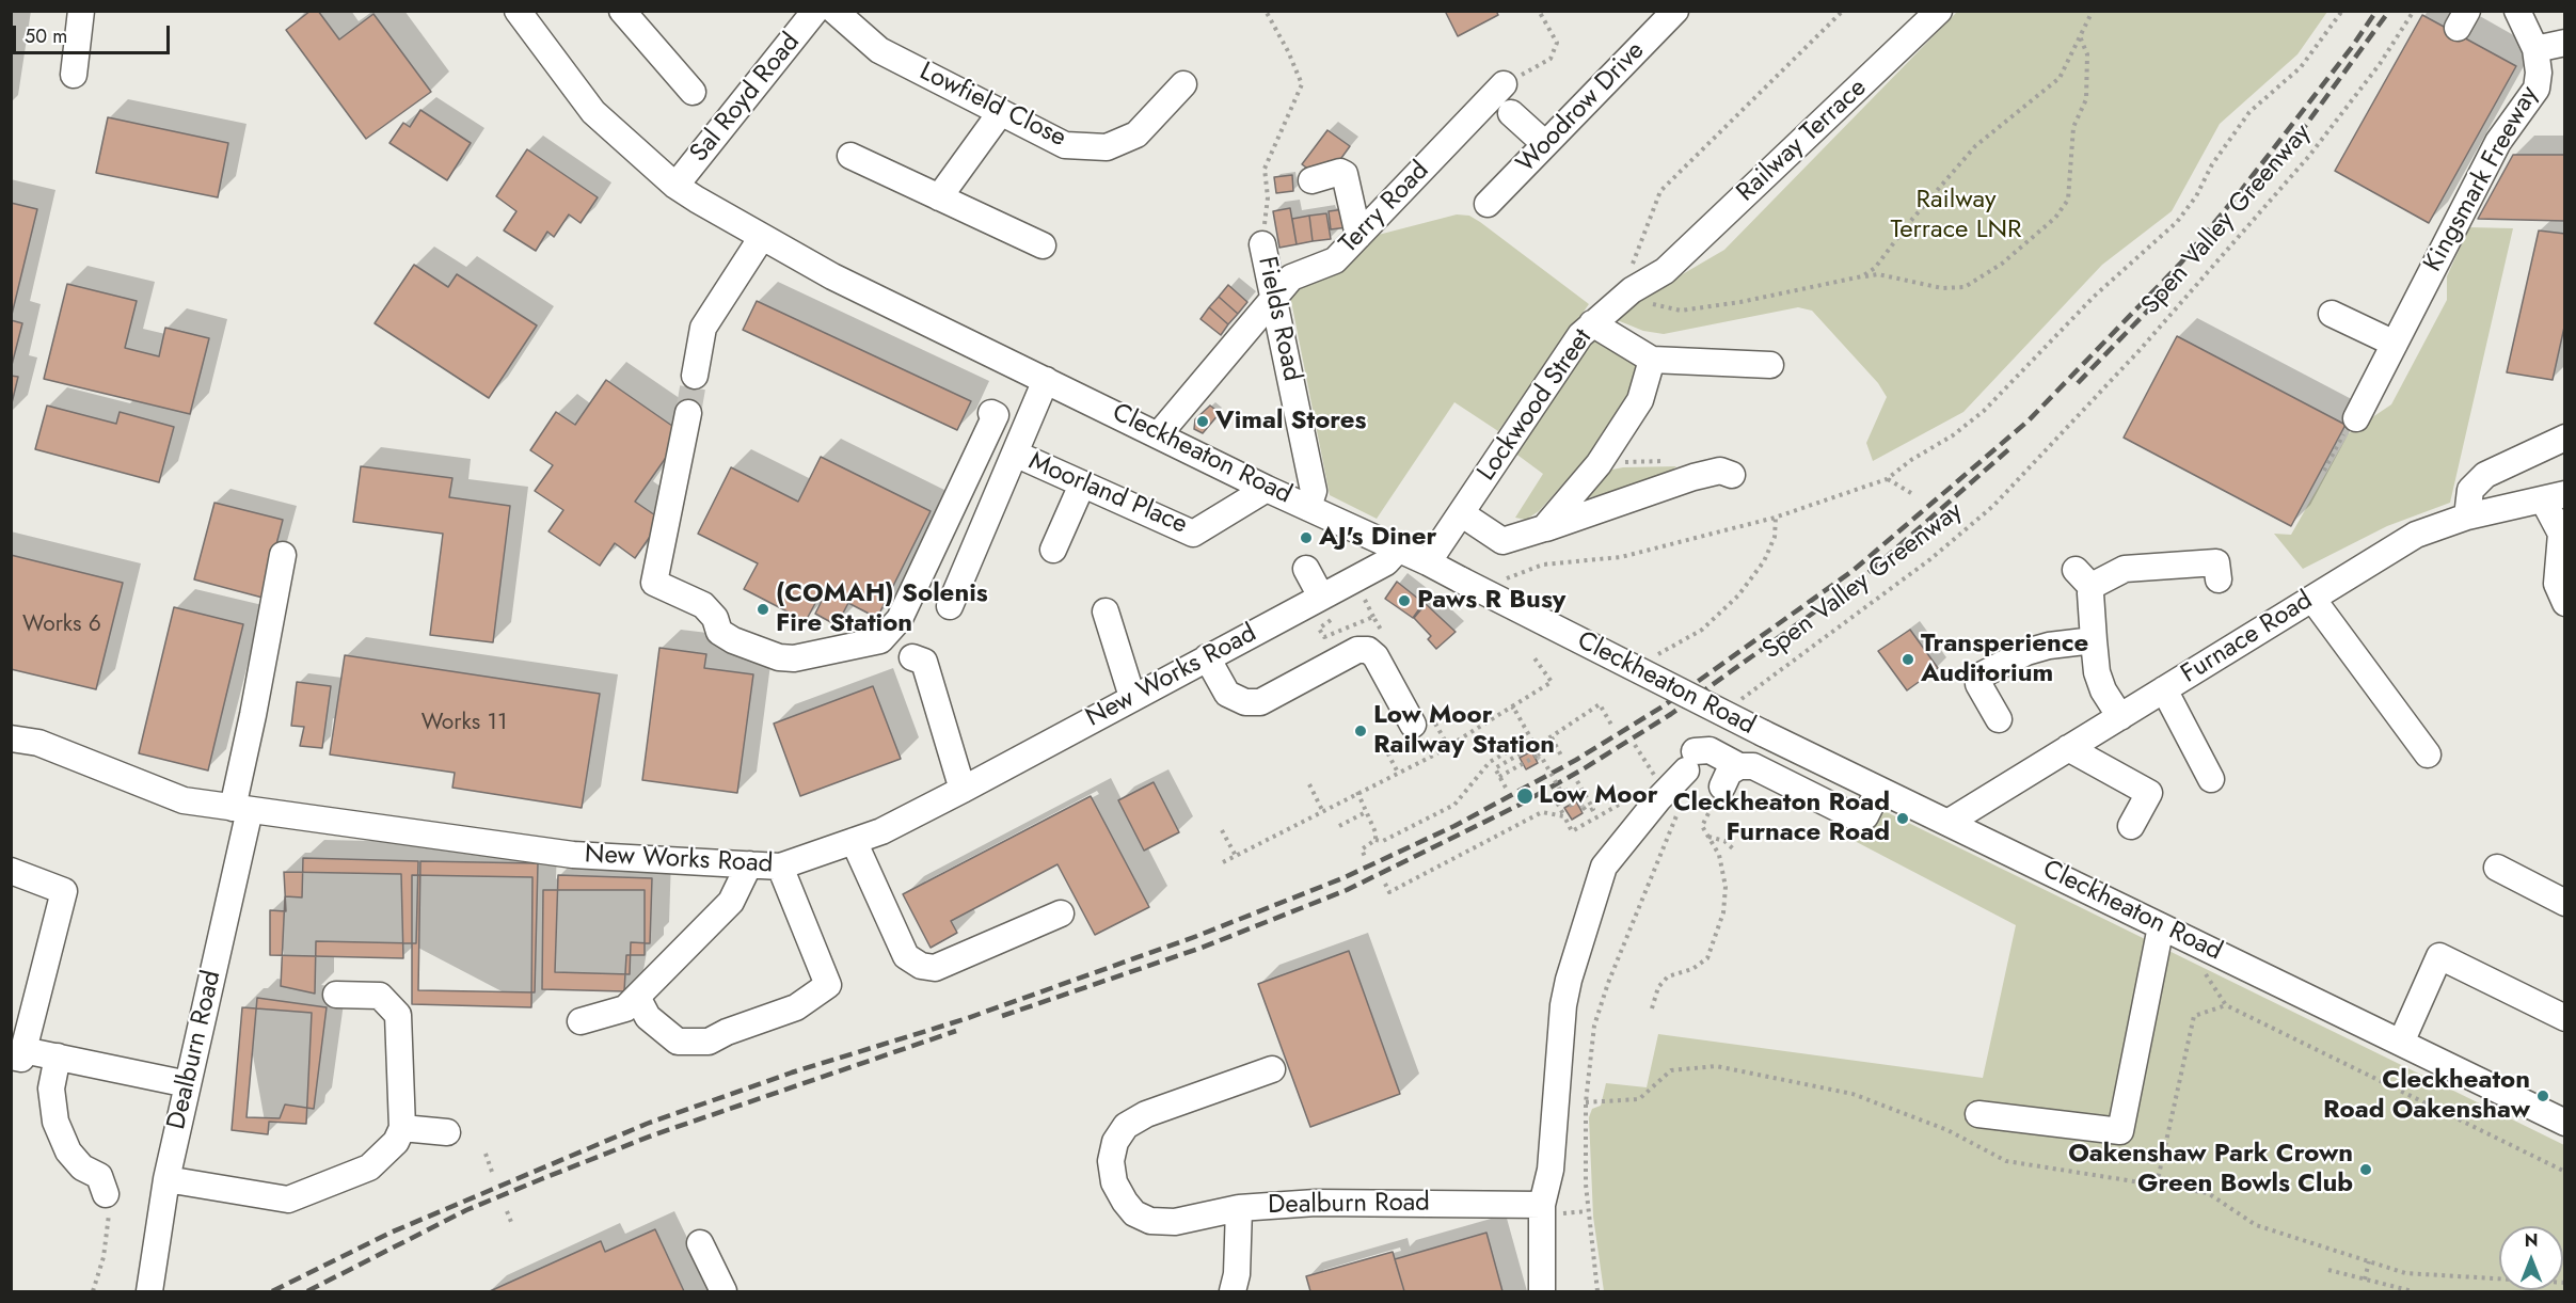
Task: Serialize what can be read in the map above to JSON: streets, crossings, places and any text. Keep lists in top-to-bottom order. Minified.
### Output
{"streets":{"street":["Sal Royd Road","Lowfield Close","Woodrow Drive","Railway Terrace","Kingsmark Freeway","Terry Road","Fields Road","Lockwood Street","Cleckheaton Road","Moorland Place","Furnace Road","New Works Road","Dealburn Road"],"path":["Spen Valley Greenway"]},"crossings":[["Sal Royd Road","Cleckheaton Road"],["Railway Terrace","Lockwood Street"],["Terry Road","Fields Road"],["Terry Road","Cleckheaton Road"],["Fields Road","Cleckheaton Road"],["Lockwood Street","Cleckheaton Road"],["Cleckheaton Road","Moorland Place"],["Cleckheaton Road","Furnace Road"],["Cleckheaton Road","New Works Road"],["New Works Road","Dealburn Road"]],"parks":["Railway Terrace LNR"],"places":["Vimal Stores","AJ's Diner","Paws R Busy","(COMAH) Solenis Fire Station","Transperience Auditorium","Low Moor Railway Station","Low Moor","Cleckheaton Road Furnace Road","Cleckheaton Road Oakenshaw","Oakenshaw Park Crown Green Bowls Club"],"house_numbers":["Works 6","Works 11"],"scale_bar":"50 m","north":"top"}
